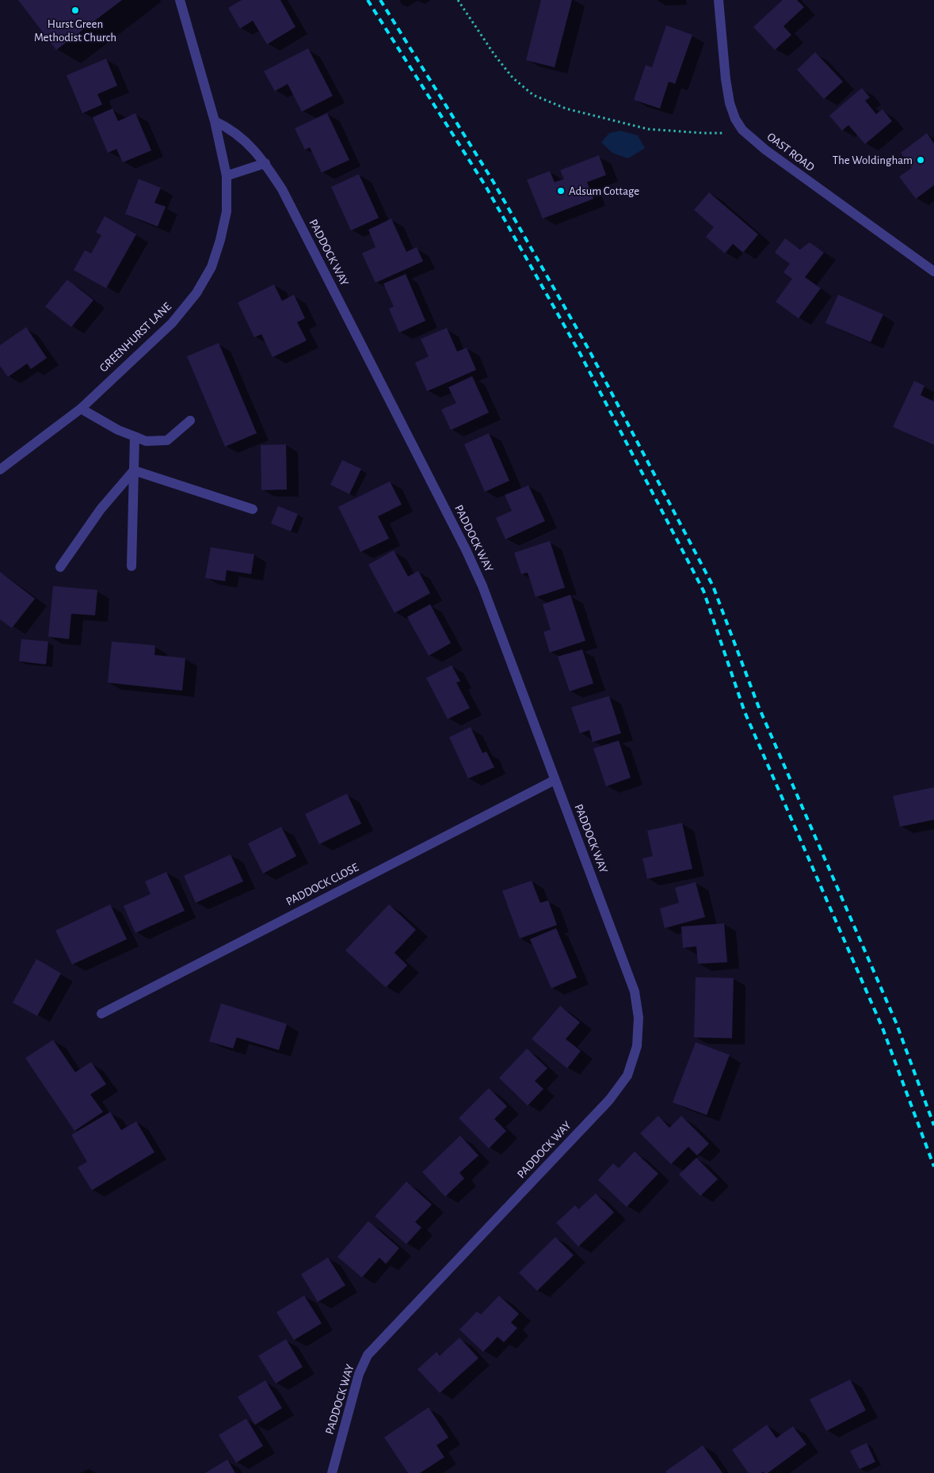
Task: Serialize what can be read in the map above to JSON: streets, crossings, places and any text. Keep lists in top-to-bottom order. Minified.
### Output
{"streets":{"street":["OAST ROAD","PADDOCK WAY","GREENHURST LANE","PADDOCK CLOSE"]},"crossings":[["PADDOCK WAY","GREENHURST LANE"],["PADDOCK WAY","PADDOCK CLOSE"]],"places":["Hurst Green Methodist Church","The Woldingham","Adsum Cottage"]}
